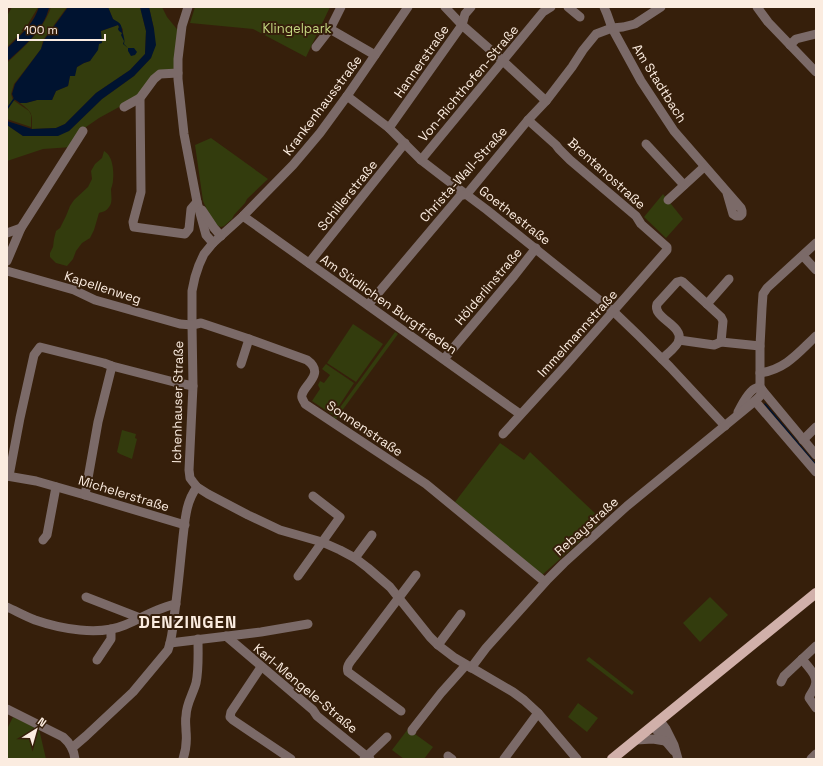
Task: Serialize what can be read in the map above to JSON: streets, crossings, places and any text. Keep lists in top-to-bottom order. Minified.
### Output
{"streets":{"street":["Hannerstraße","Von-Richthofen-Straße","Am Stadtbach","Krankenhausstraße","Brentanostraße","Christa-Wall-Straße","Schillerstraße","Goethestraße","Hölderlinstraße","Kapellenweg","Am Südlichen Burgfrieden","Immelmannstraße","Ichenhauser Straße","Sonnenstraße","Michelerstraße","Rebaystraße","Karl-Mengele-Straße"]},"crossings":[["Hannerstraße","Goethestraße"],["Von-Richthofen-Straße","Goethestraße"],["Am Stadtbach","Christa-Wall-Straße"],["Krankenhausstraße","Goethestraße"],["Krankenhausstraße","Am Südlichen Burgfrieden"],["Krankenhausstraße","Ichenhauser Straße"],["Brentanostraße","Christa-Wall-Straße"],["Brentanostraße","Immelmannstraße"],["Christa-Wall-Straße","Goethestraße"],["Christa-Wall-Straße","Am Südlichen Burgfrieden"],["Schillerstraße","Goethestraße"],["Schillerstraße","Am Südlichen Burgfrieden"],["Goethestraße","Hölderlinstraße"],["Goethestraße","Immelmannstraße"],["Goethestraße","Rebaystraße"],["Hölderlinstraße","Am Südlichen Burgfrieden"],["Kapellenweg","Ichenhauser Straße"],["Kapellenweg","Sonnenstraße"],["Am Südlichen Burgfrieden","Immelmannstraße"],["Ichenhauser Straße","Sonnenstraße"],["Sonnenstraße","Rebaystraße"]],"districts":["DENZINGEN"],"parks":["Klingelpark"],"scale_bar":"100 m","north":"top right"}
